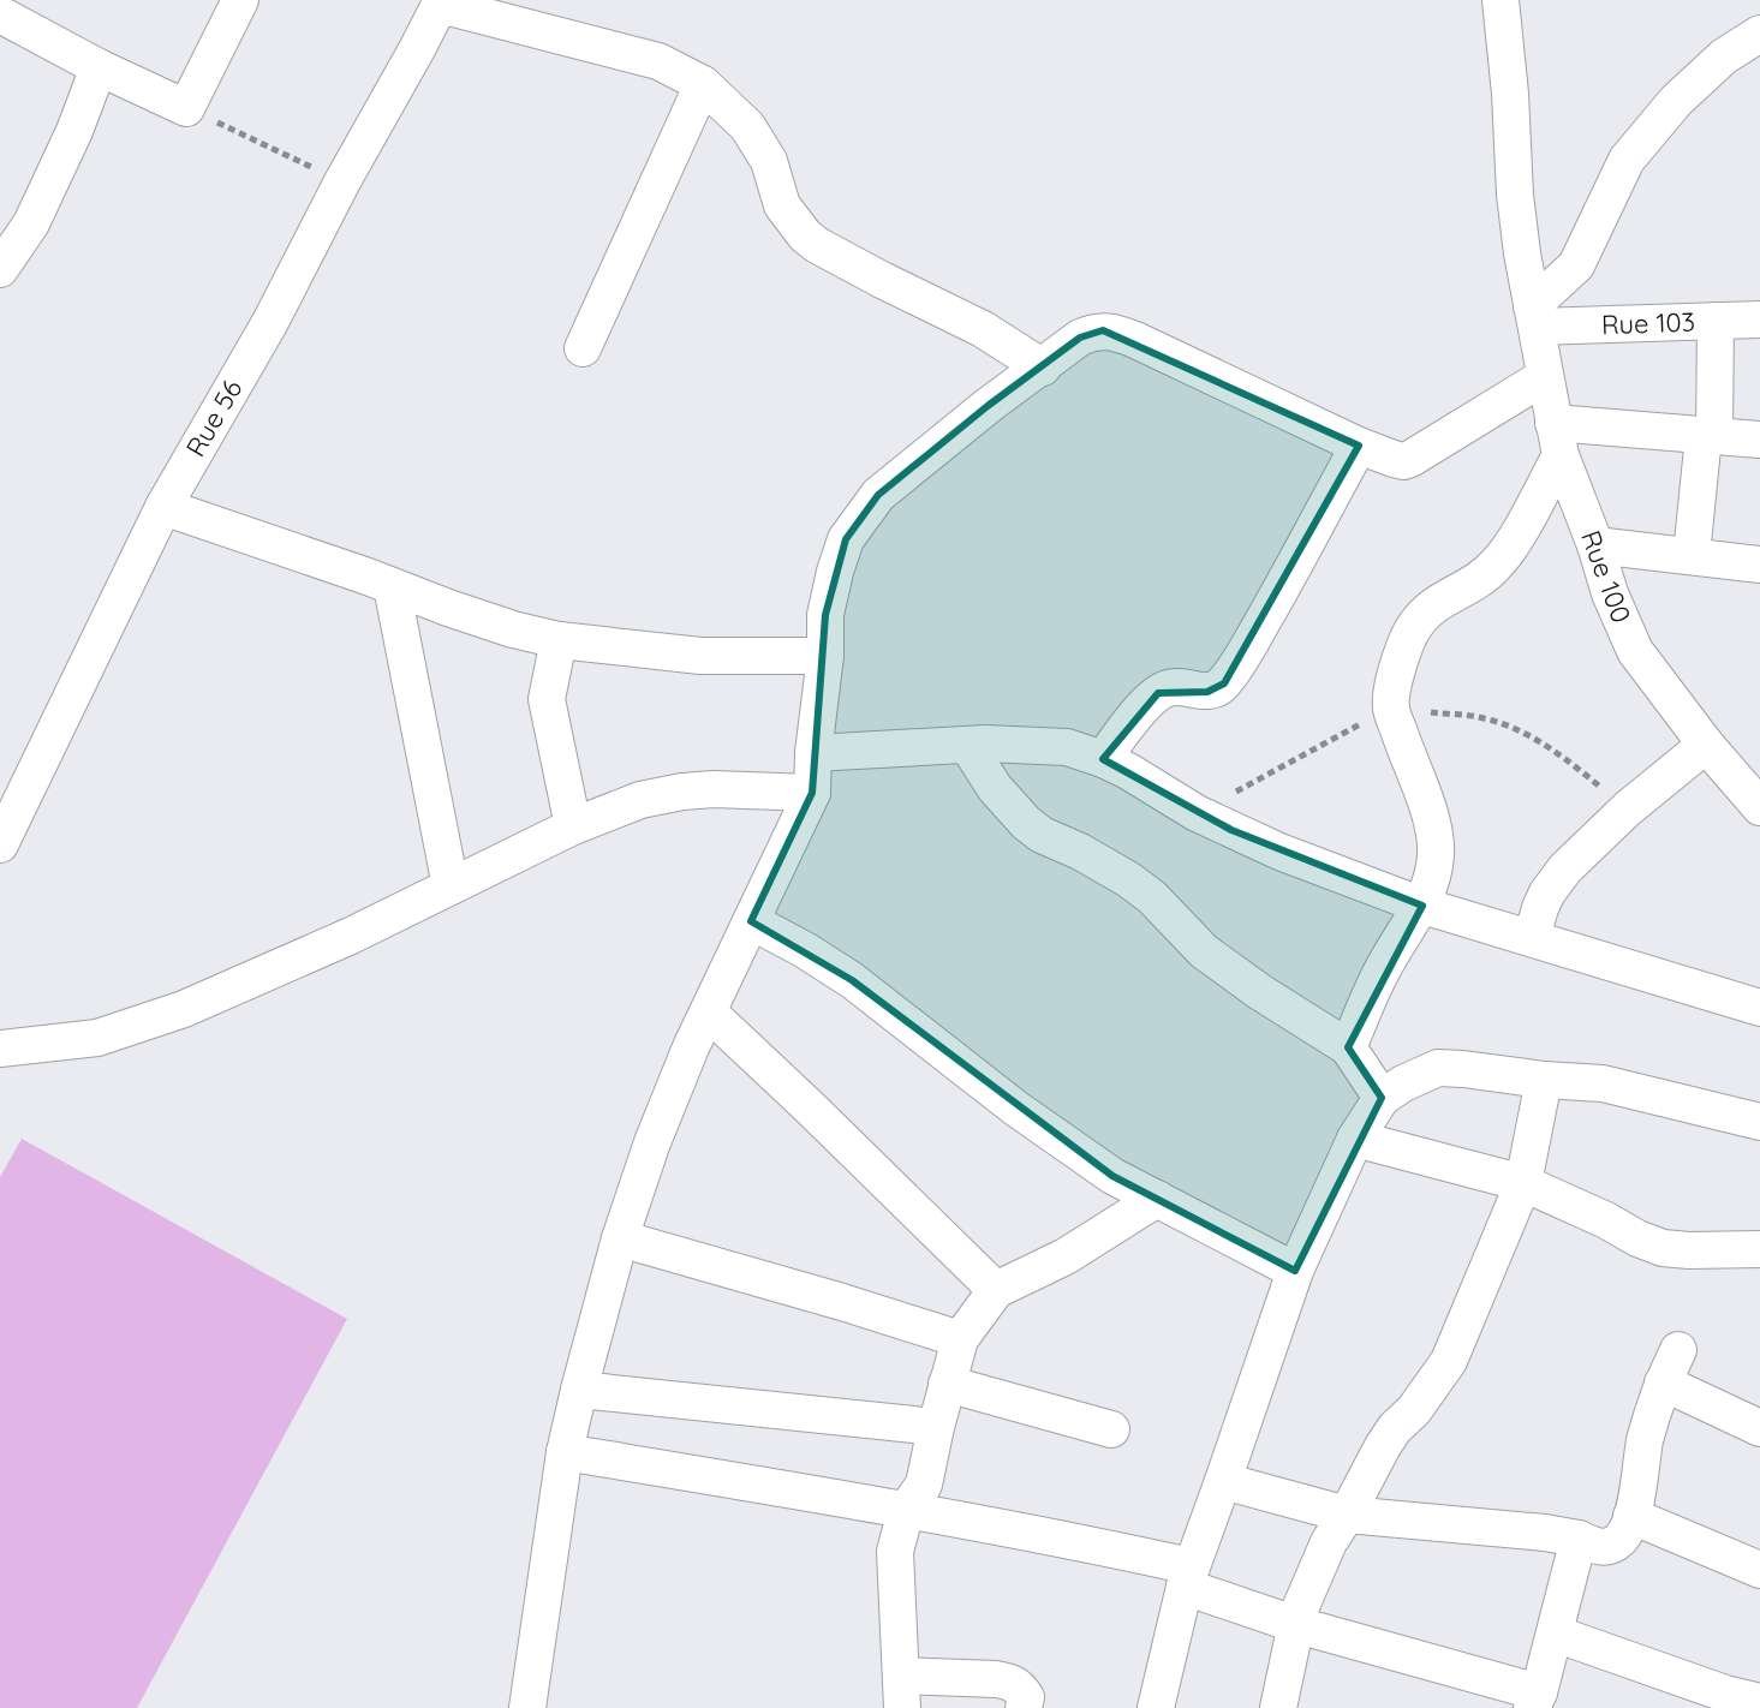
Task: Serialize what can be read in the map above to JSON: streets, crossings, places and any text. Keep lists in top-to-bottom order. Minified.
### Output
{"streets":{"street":["Rue 103","Rue 56","Rue 100"]},"crossings":[["Rue 103","Rue 100"]]}
